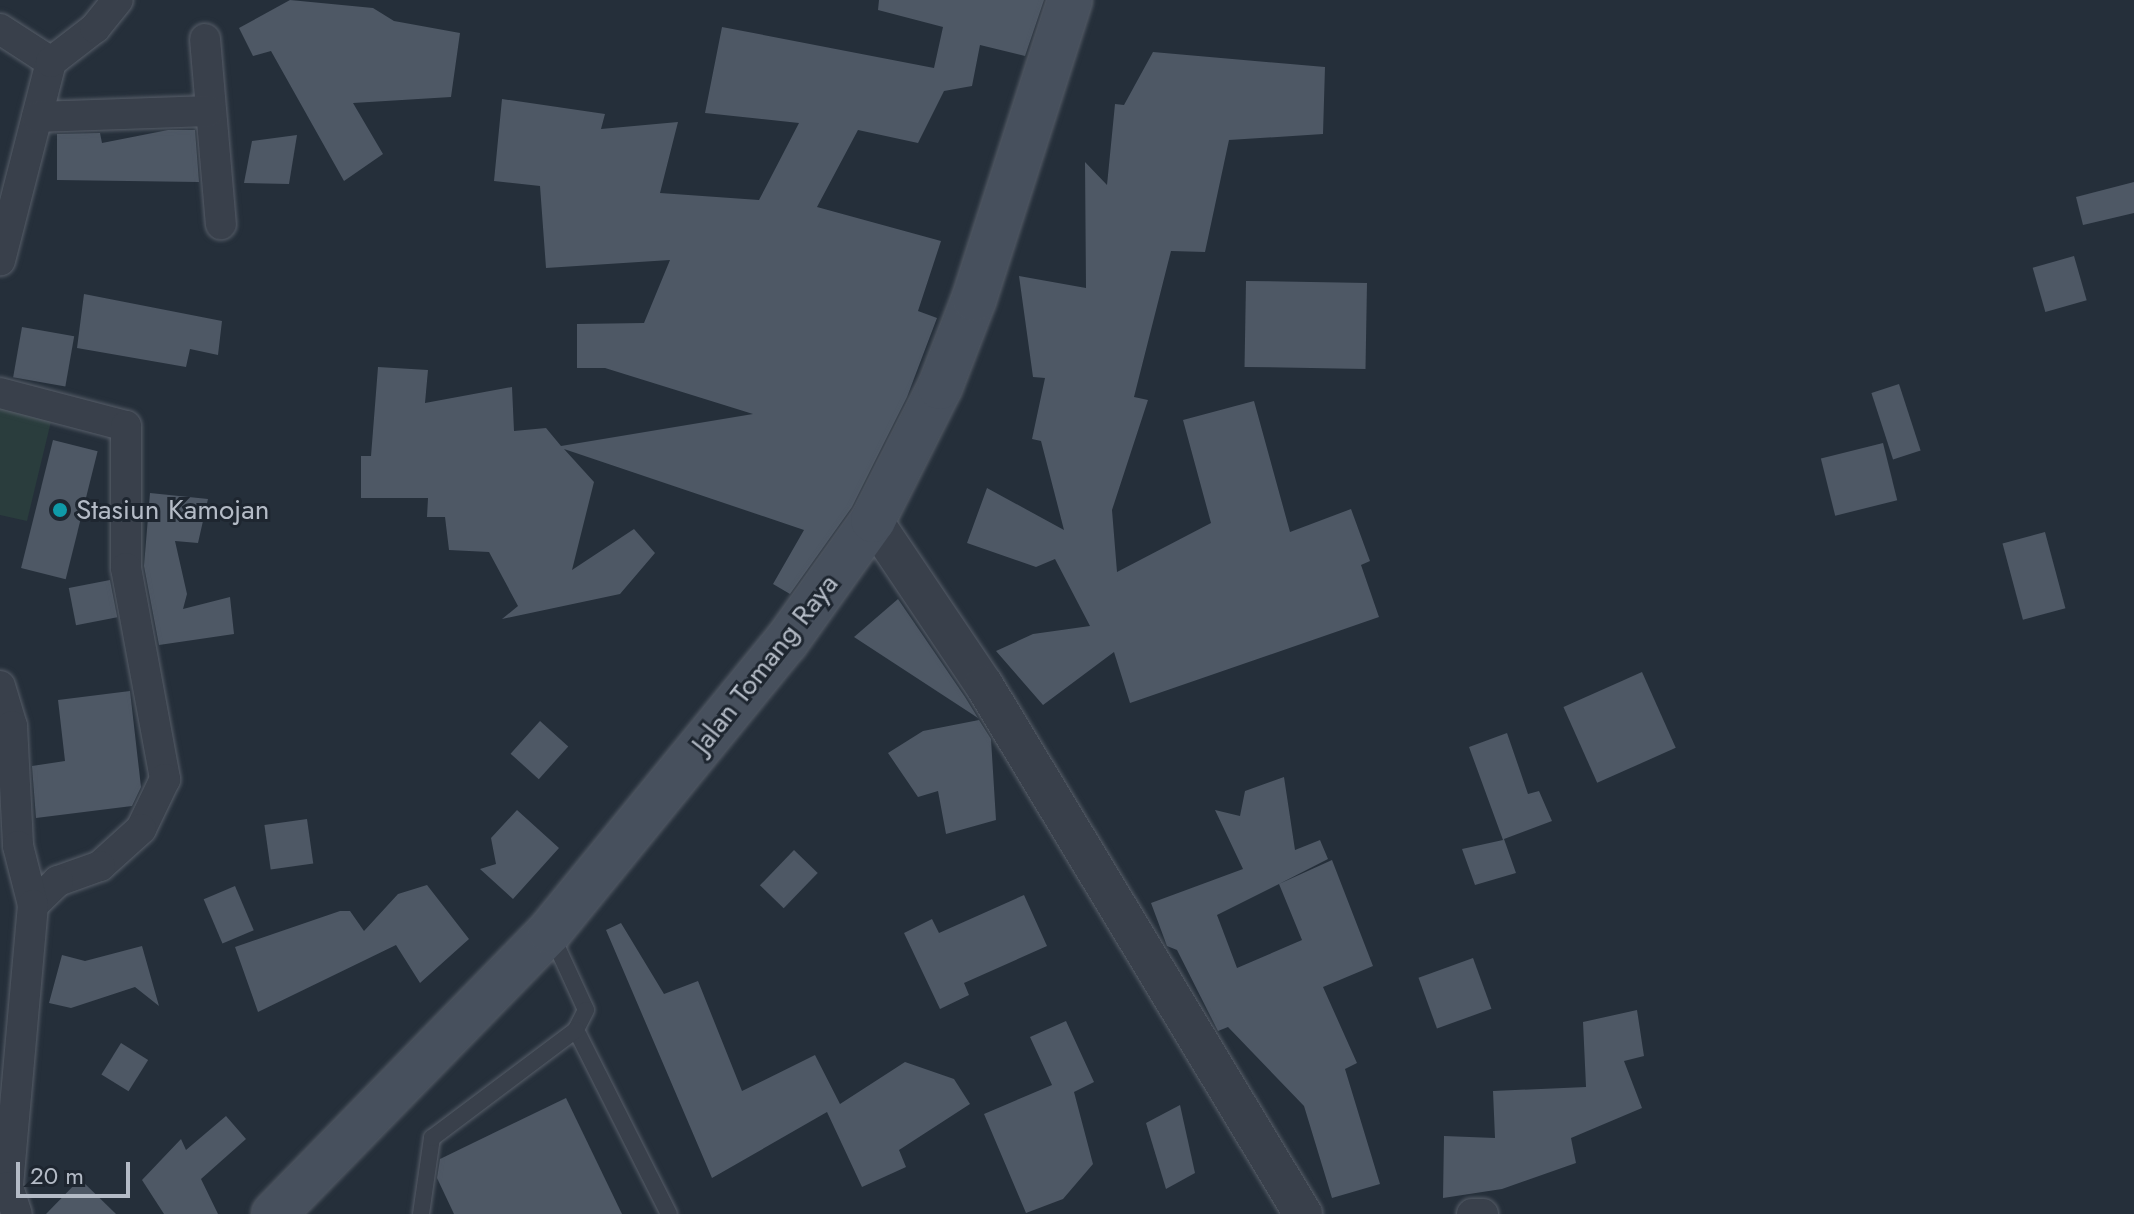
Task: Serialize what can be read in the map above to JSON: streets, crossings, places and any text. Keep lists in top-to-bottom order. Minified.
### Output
{"streets":{"main road":["Jalan Tomang Raya"]},"places":["Stasiun Kamojan"],"scale_bar":"20 m"}
